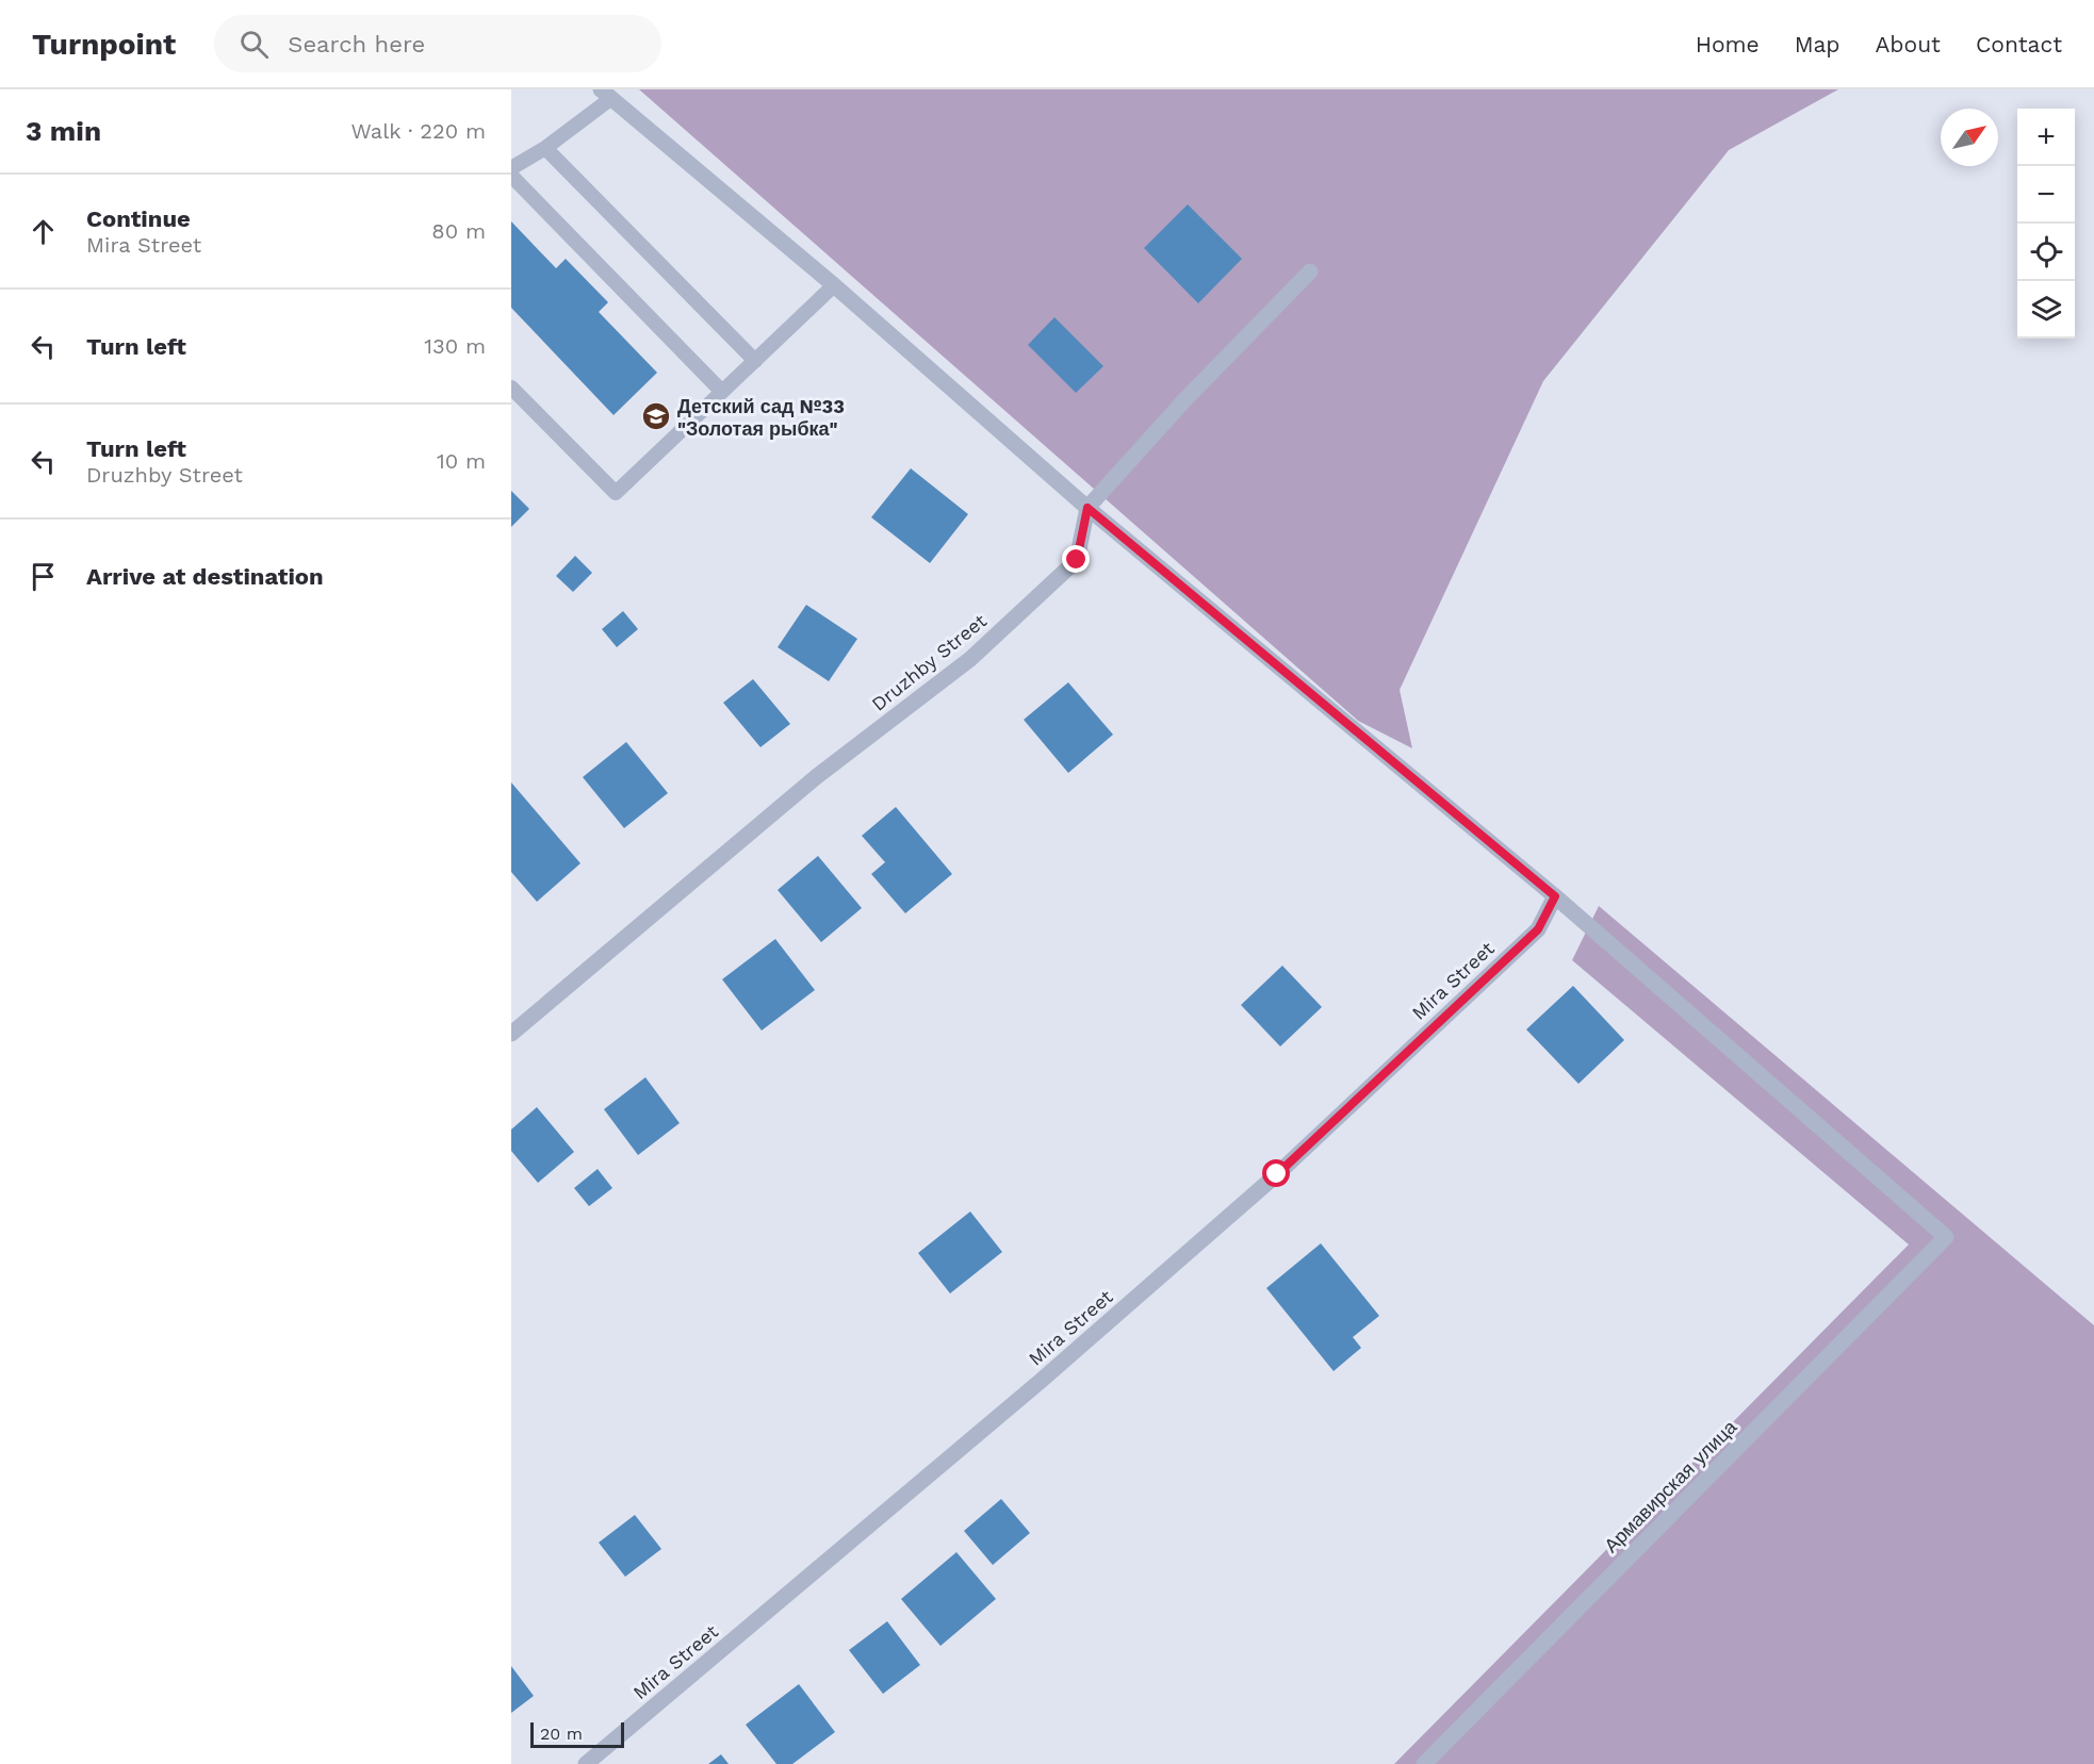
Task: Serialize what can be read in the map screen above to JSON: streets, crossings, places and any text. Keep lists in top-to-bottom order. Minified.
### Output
{"streets":{"street":["Druzhby Street","Mira Street","Армавирская улица"]},"crossings":[["Mira Street","Армавирская улица"]],"places":{"school or university":["Детский сад №33 \"Золотая рыбка\""]},"scale_bar":"20 m","north":"top right","page":{"header":"Turnpoint","search":"Search here","nav":["Home","Map","About","Contact"],"heading":["3 min","Walk · 220 m"],"map_buttons":["+","−"],"list":[["Continue","Mira Street","80 m"],["Turn left","130 m"],["Turn left","Druzhby Street","10 m"],"Arrive at destination"],"scale":"20 m"}}
